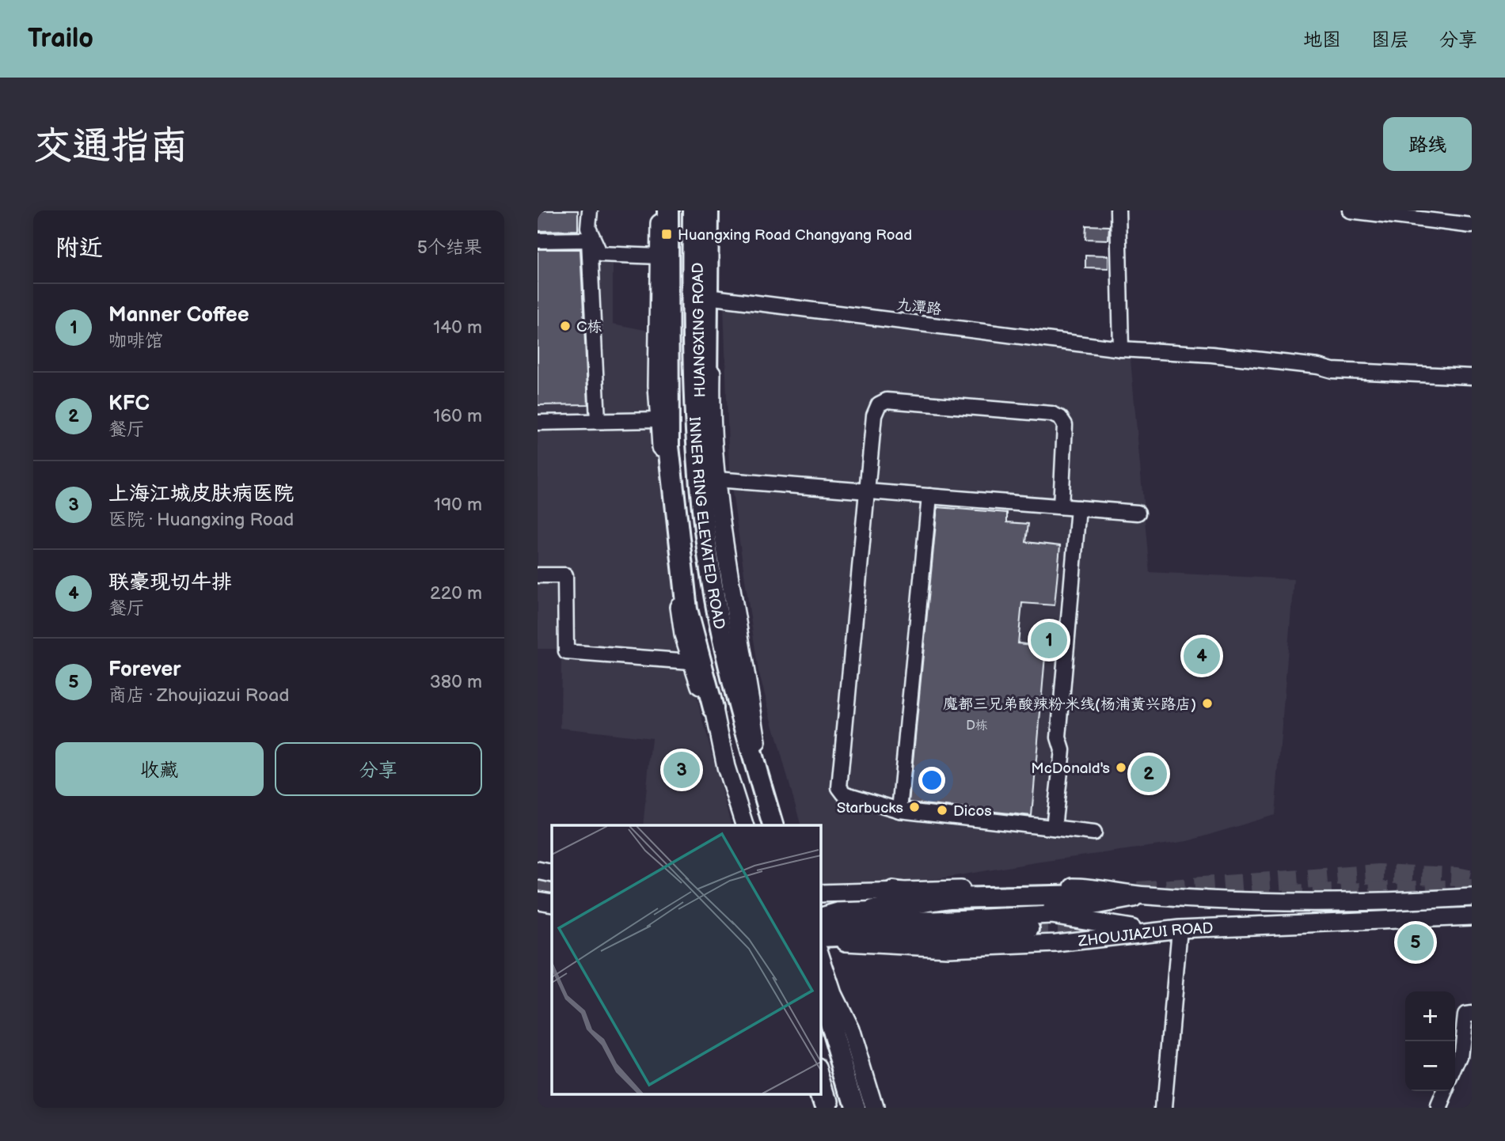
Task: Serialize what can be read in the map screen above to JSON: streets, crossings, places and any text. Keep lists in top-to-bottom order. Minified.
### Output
{"streets":{"highway":["INNER RING ELEVATED ROAD"],"main road":["HUANGXING ROAD","ZHOUJIAZUI ROAD"],"street":["九潭路"]},"crossings":[["九潭路","HUANGXING ROAD"]],"places":{"transit":["Huangxing Road Changyang Road"],"other":["C栋","魔都三兄弟酸辣粉·米线(杨浦黄兴路店)","McDonald's","Starbucks","Dicos"]},"house_numbers":["D栋"],"page":{"header":"Trailo","nav":["地图","图层","分享"],"buttons":["路线",["收藏","分享"]],"title":"交通指南","heading":["附近","5个结果"],"list":[{"mark":"1","name":"Manner Coffee","note":"咖啡馆","value":"140 m"},{"mark":"2","name":"KFC","note":"餐厅","value":"160 m"},{"mark":"3","name":"上海江城皮肤病医院","note":"医院 · Huangxing Road","value":"190 m"},{"mark":"4","name":"联豪现切牛排","note":"餐厅","value":"220 m"},{"mark":"5","name":"Forever","note":"商店 · Zhoujiazui Road","value":"380 m"}],"pins":["1","4","3","2","5"],"map_buttons":["+","−"]}}
